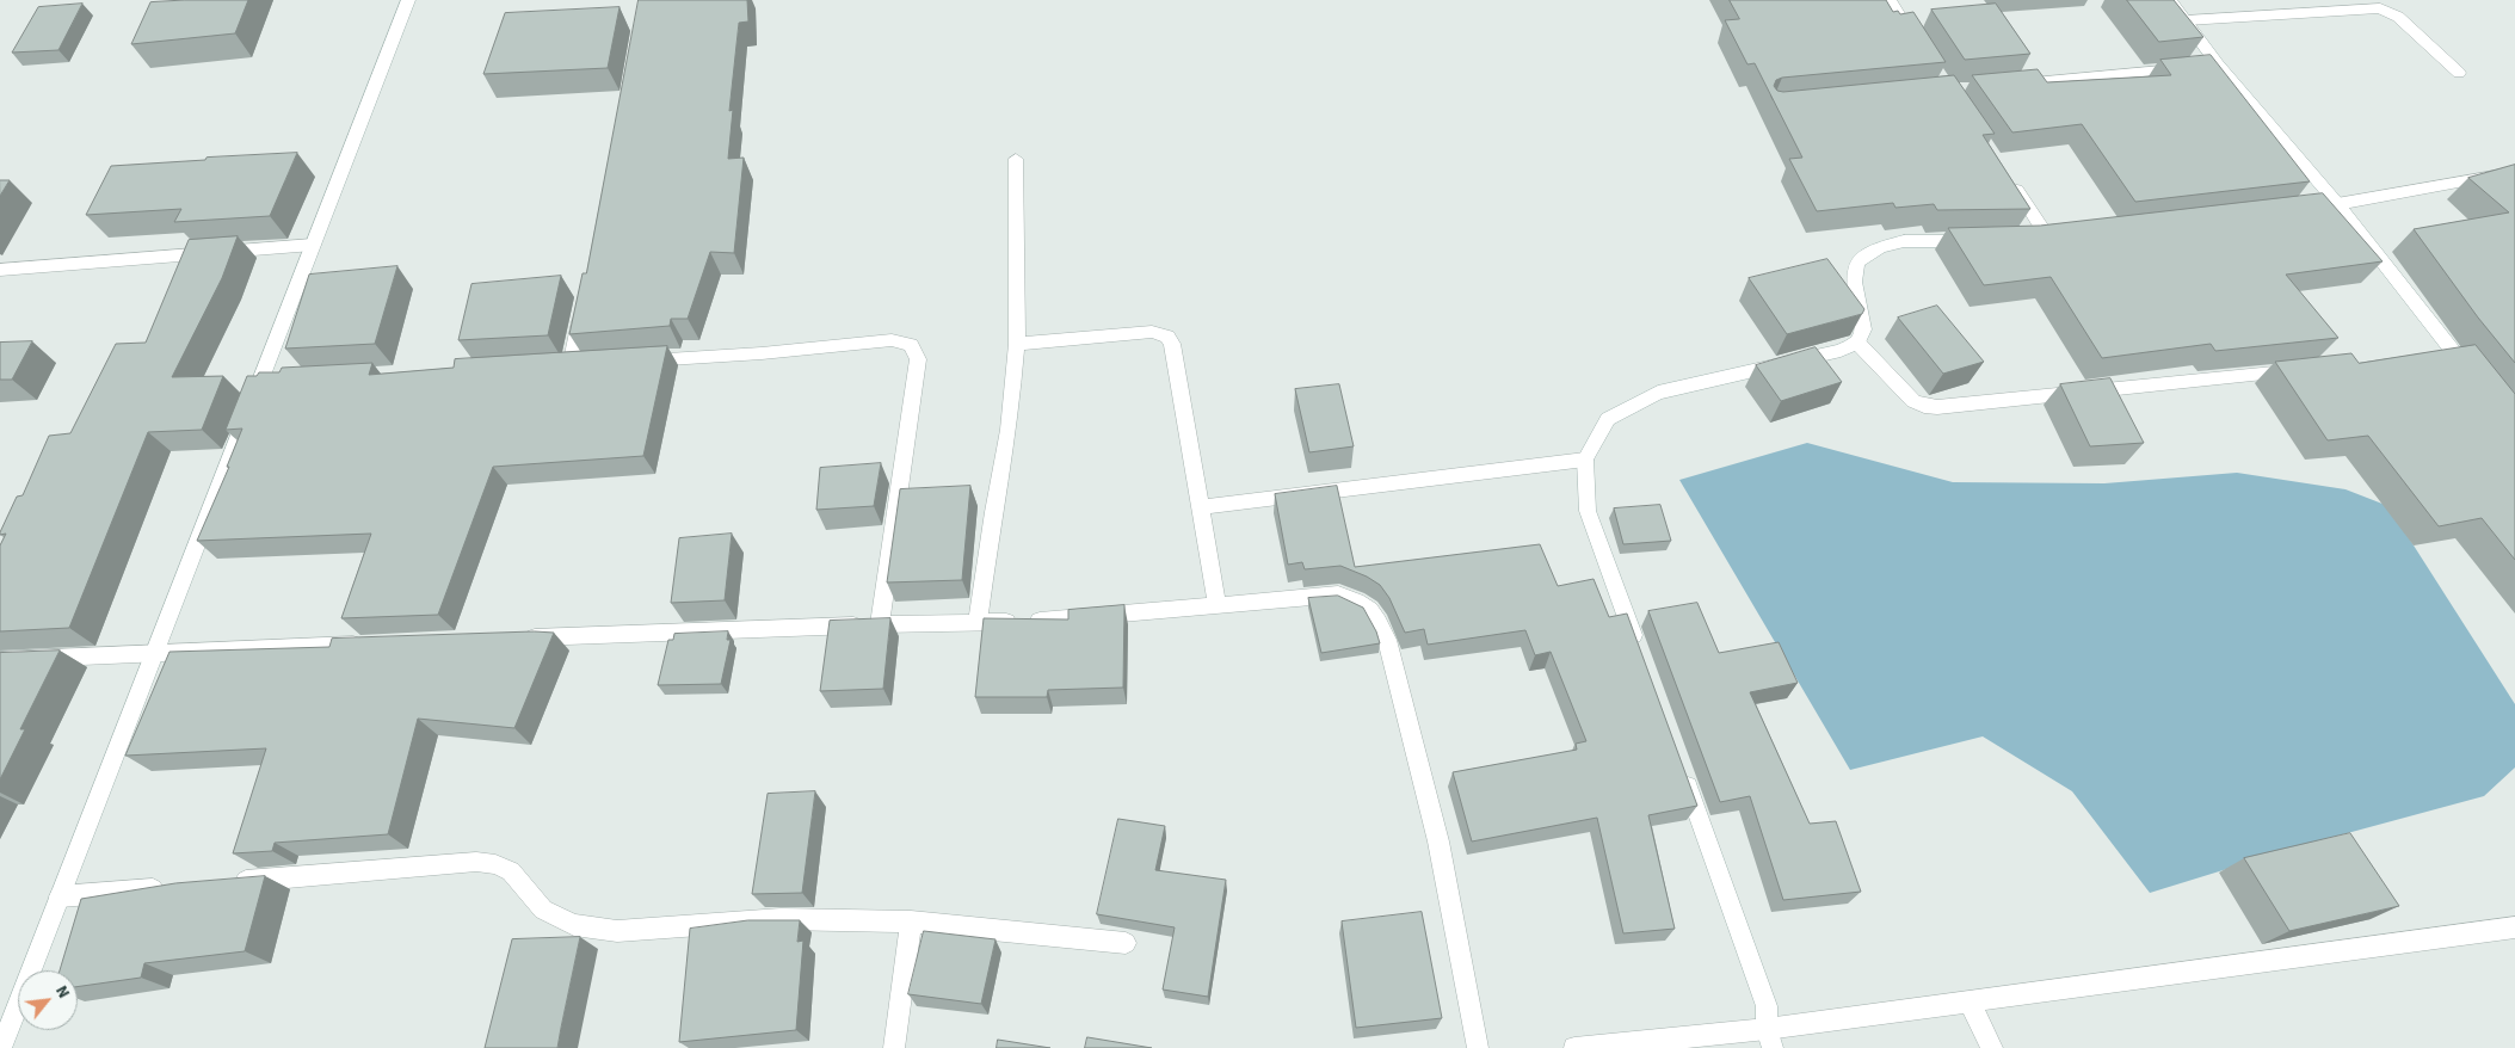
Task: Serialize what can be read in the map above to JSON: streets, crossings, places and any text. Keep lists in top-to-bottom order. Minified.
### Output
{"north":"top right"}
